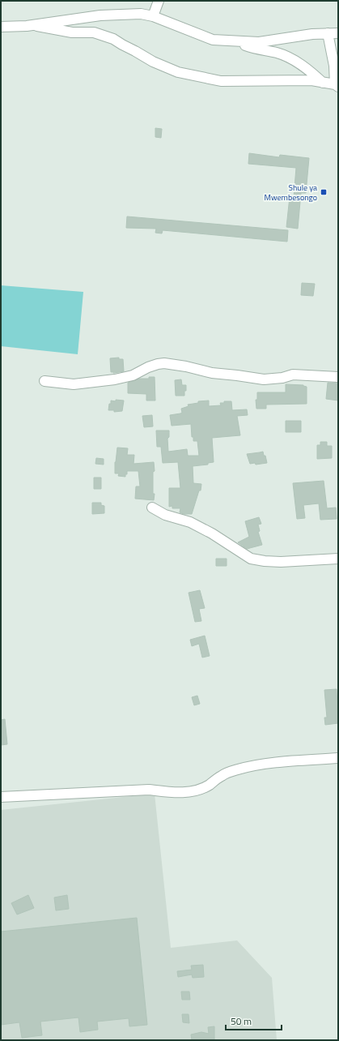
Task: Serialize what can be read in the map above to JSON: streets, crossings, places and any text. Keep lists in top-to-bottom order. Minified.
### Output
{"places":{"transit":["Shule ya Mwembesongo"]},"scale_bar":"50 m"}
